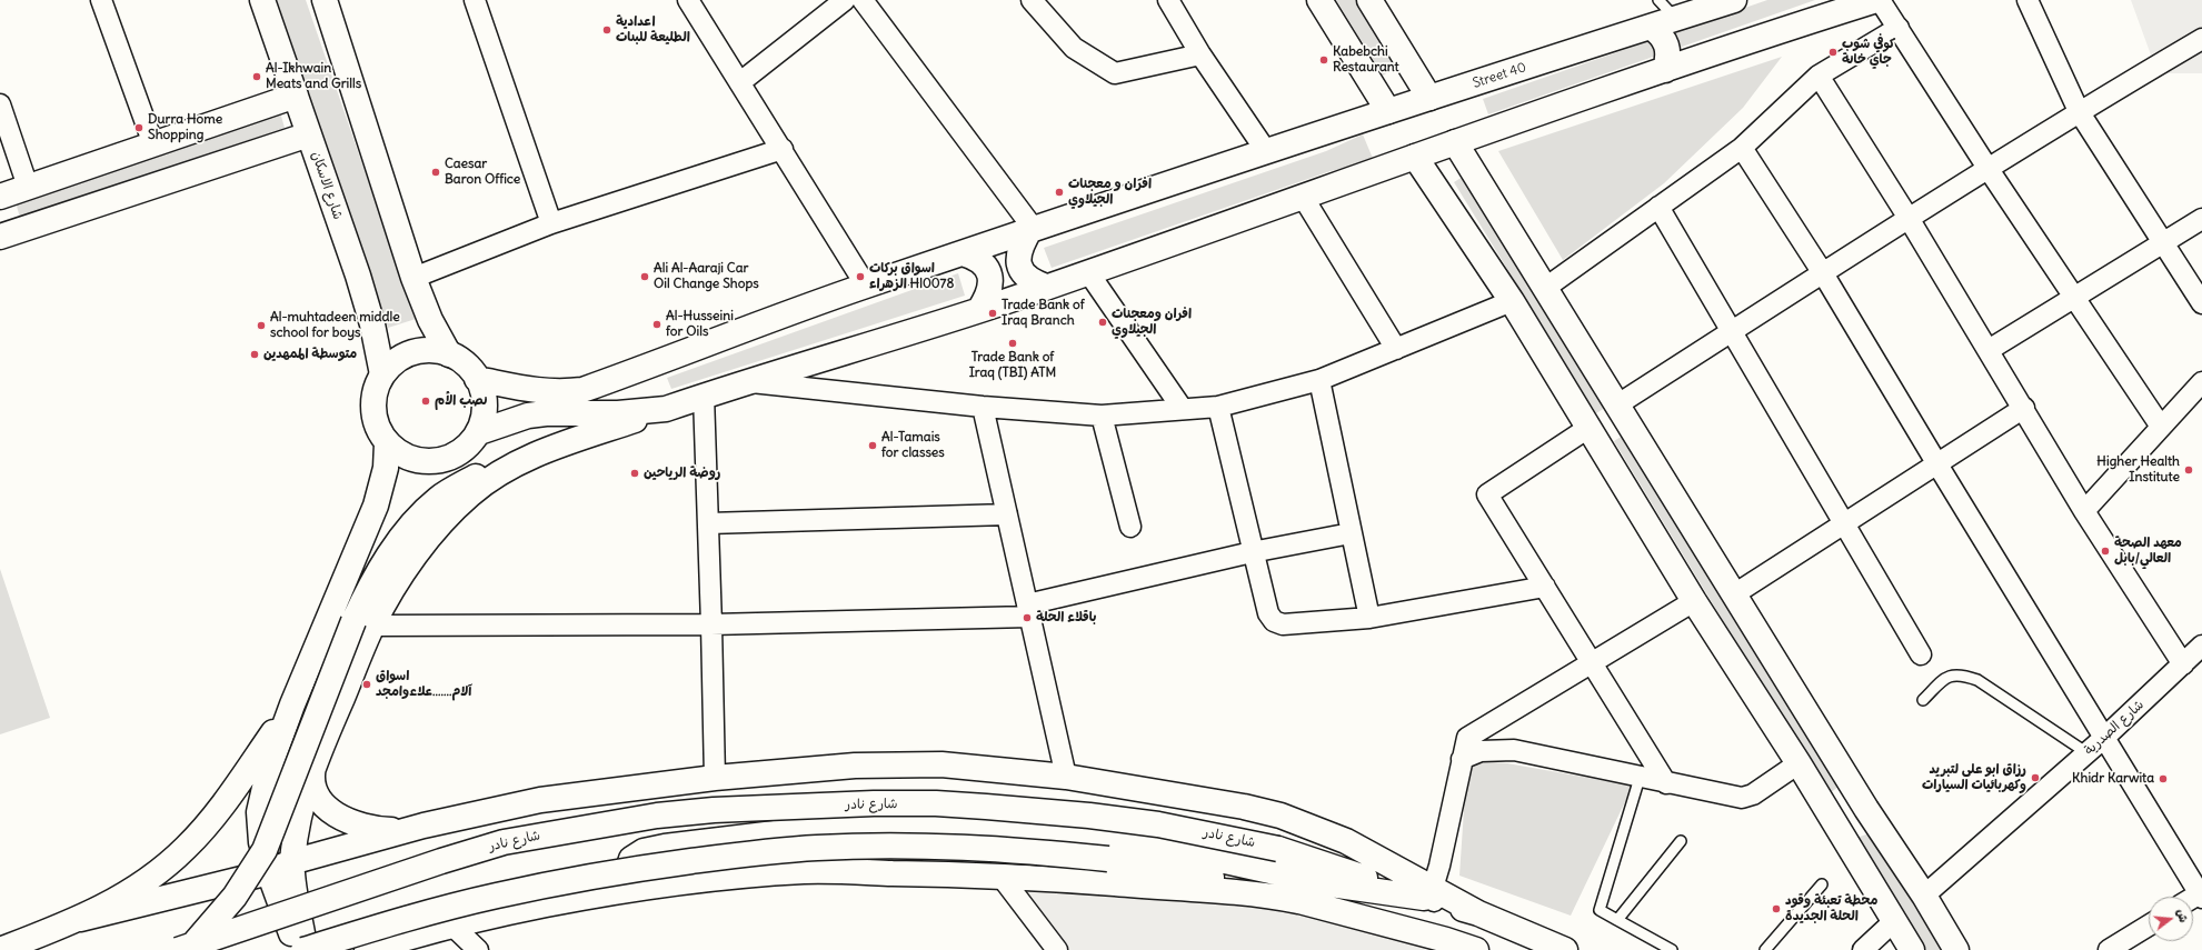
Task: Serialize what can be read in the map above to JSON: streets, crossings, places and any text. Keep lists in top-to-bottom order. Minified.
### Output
{"streets":{"main road":["Street 40","شارع الاسكان","شارع نادر"],"street":["شارع الصدرية"]},"crossings":[["Street 40","شارع الاسكان"]],"places":["اعدادية الطليعة للبنات","كوفي شوب جاي خانة","Kabebchi Restaurant","Al-Ikhwain Meats and Grills","Durra Home Shopping","Caesar Baron Office","افران و معجنات الجيلاوي","Ali Al-Aaraji Car Oil Change Shops","اسواق بركات الزهراء Hl0078","Trade Bank of Iraq Branch","افران ومعجنات الجيلاوي","Al-Husseini for Oils","Al-muhtadeen middle school for boys","Trade Bank of Iraq (TBI) ATM","متوسطة الممهدين","نصب الأم","Al-Tamais for classes","Higher Health Institute","روضة الرياحين","معهد الصحة العالي/بابل","باقلاء الحلة","اسواق آلام.......علاءوامجد","رزاق ابو علي لتبريد وكهربائيات السيارات","Khidr Karwita","محطة تعبئة وقود الحلة الجديدة"],"north":"right"}
